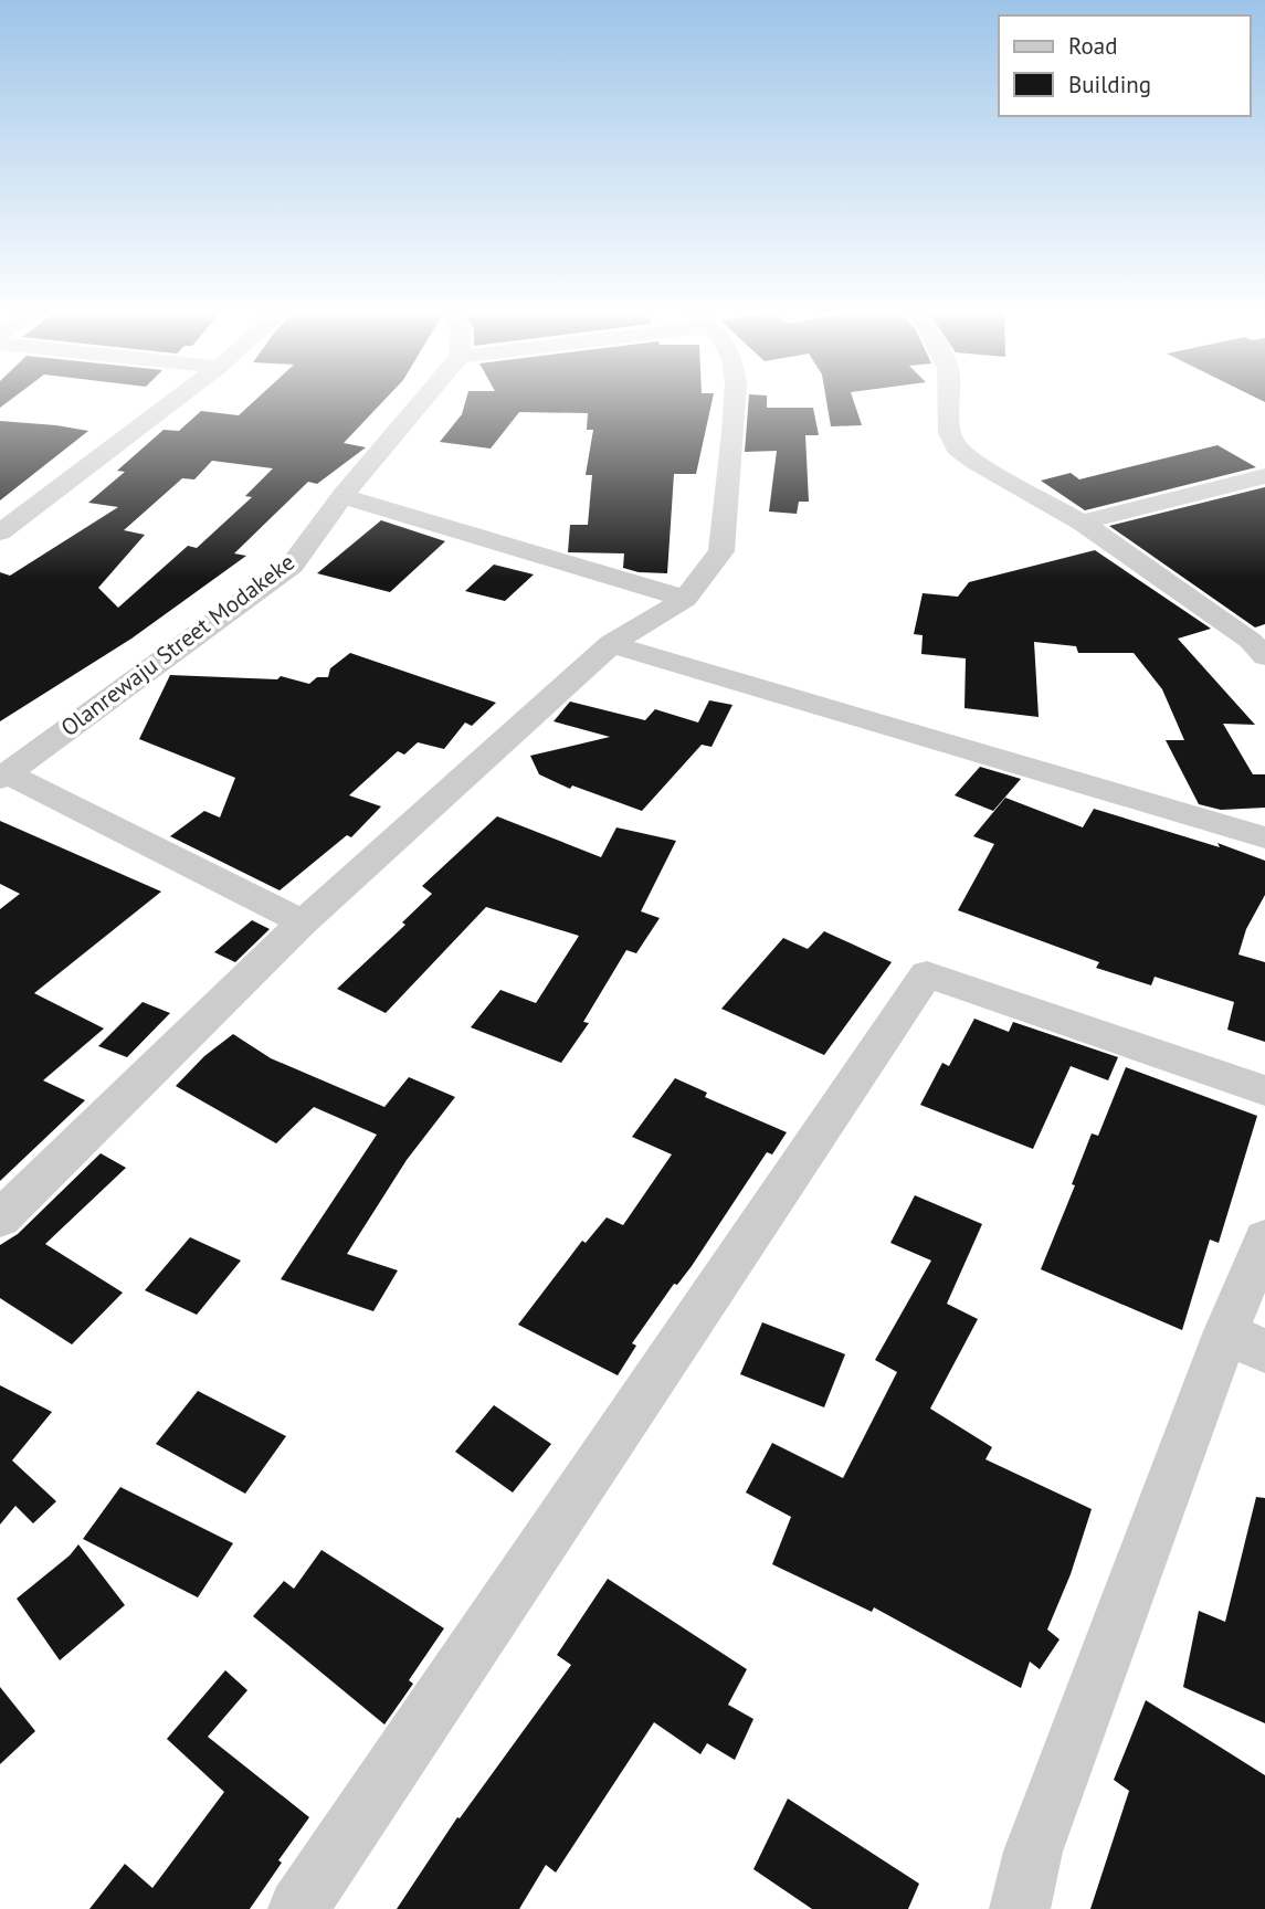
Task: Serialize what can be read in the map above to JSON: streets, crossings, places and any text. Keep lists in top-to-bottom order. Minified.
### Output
{"streets":{"street":["Olanrewaju Street Modakeke"]},"legend":["Road","Building"]}
